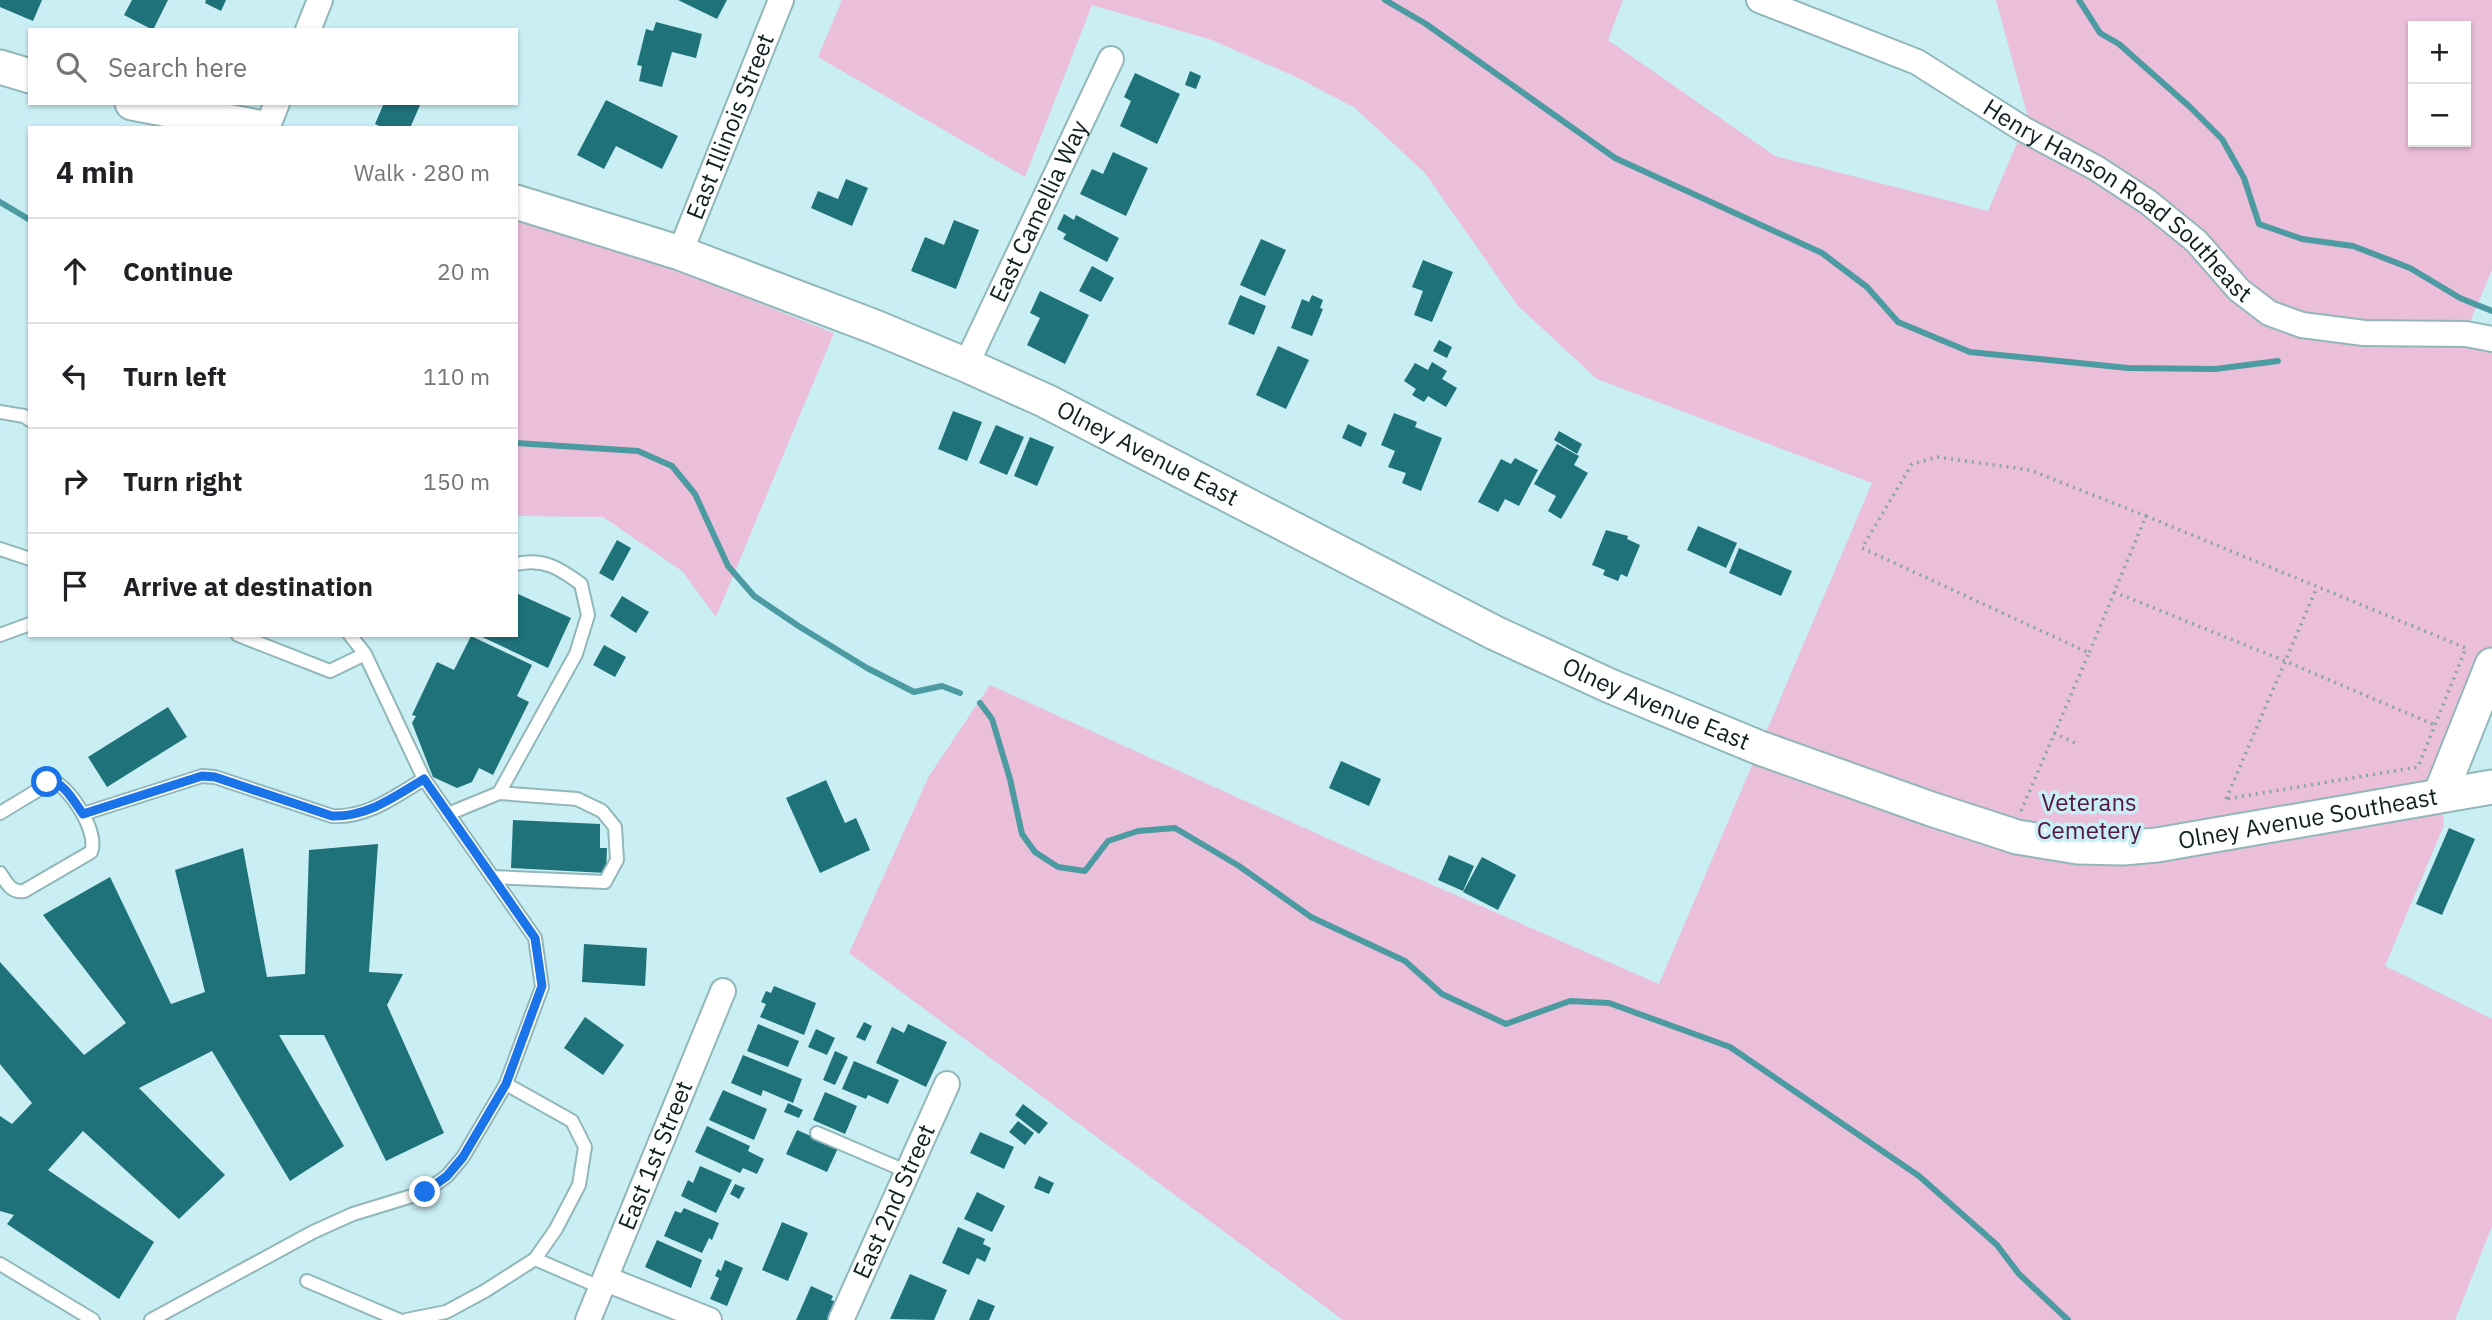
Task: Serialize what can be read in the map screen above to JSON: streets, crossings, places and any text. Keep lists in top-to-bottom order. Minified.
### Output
{"streets":{"main road":["Olney Avenue East","Olney Avenue Southeast"],"street":["East Illinois Street","Henry Hanson Road Southeast","East Camellia Way","East 1st Street","East 2nd Street"]},"crossings":[["East Illinois Street","Olney Avenue East"],["East Camellia Way","Olney Avenue East"],["Olney Avenue East","Olney Avenue Southeast"]],"parks":["Veterans Cemetery"],"page":{"map_buttons":["+","−"],"search":"Search here","heading":["4 min","Walk · 280 m"],"list":[["Continue","20 m"],["Turn left","110 m"],["Turn right","150 m"],"Arrive at destination"]}}
